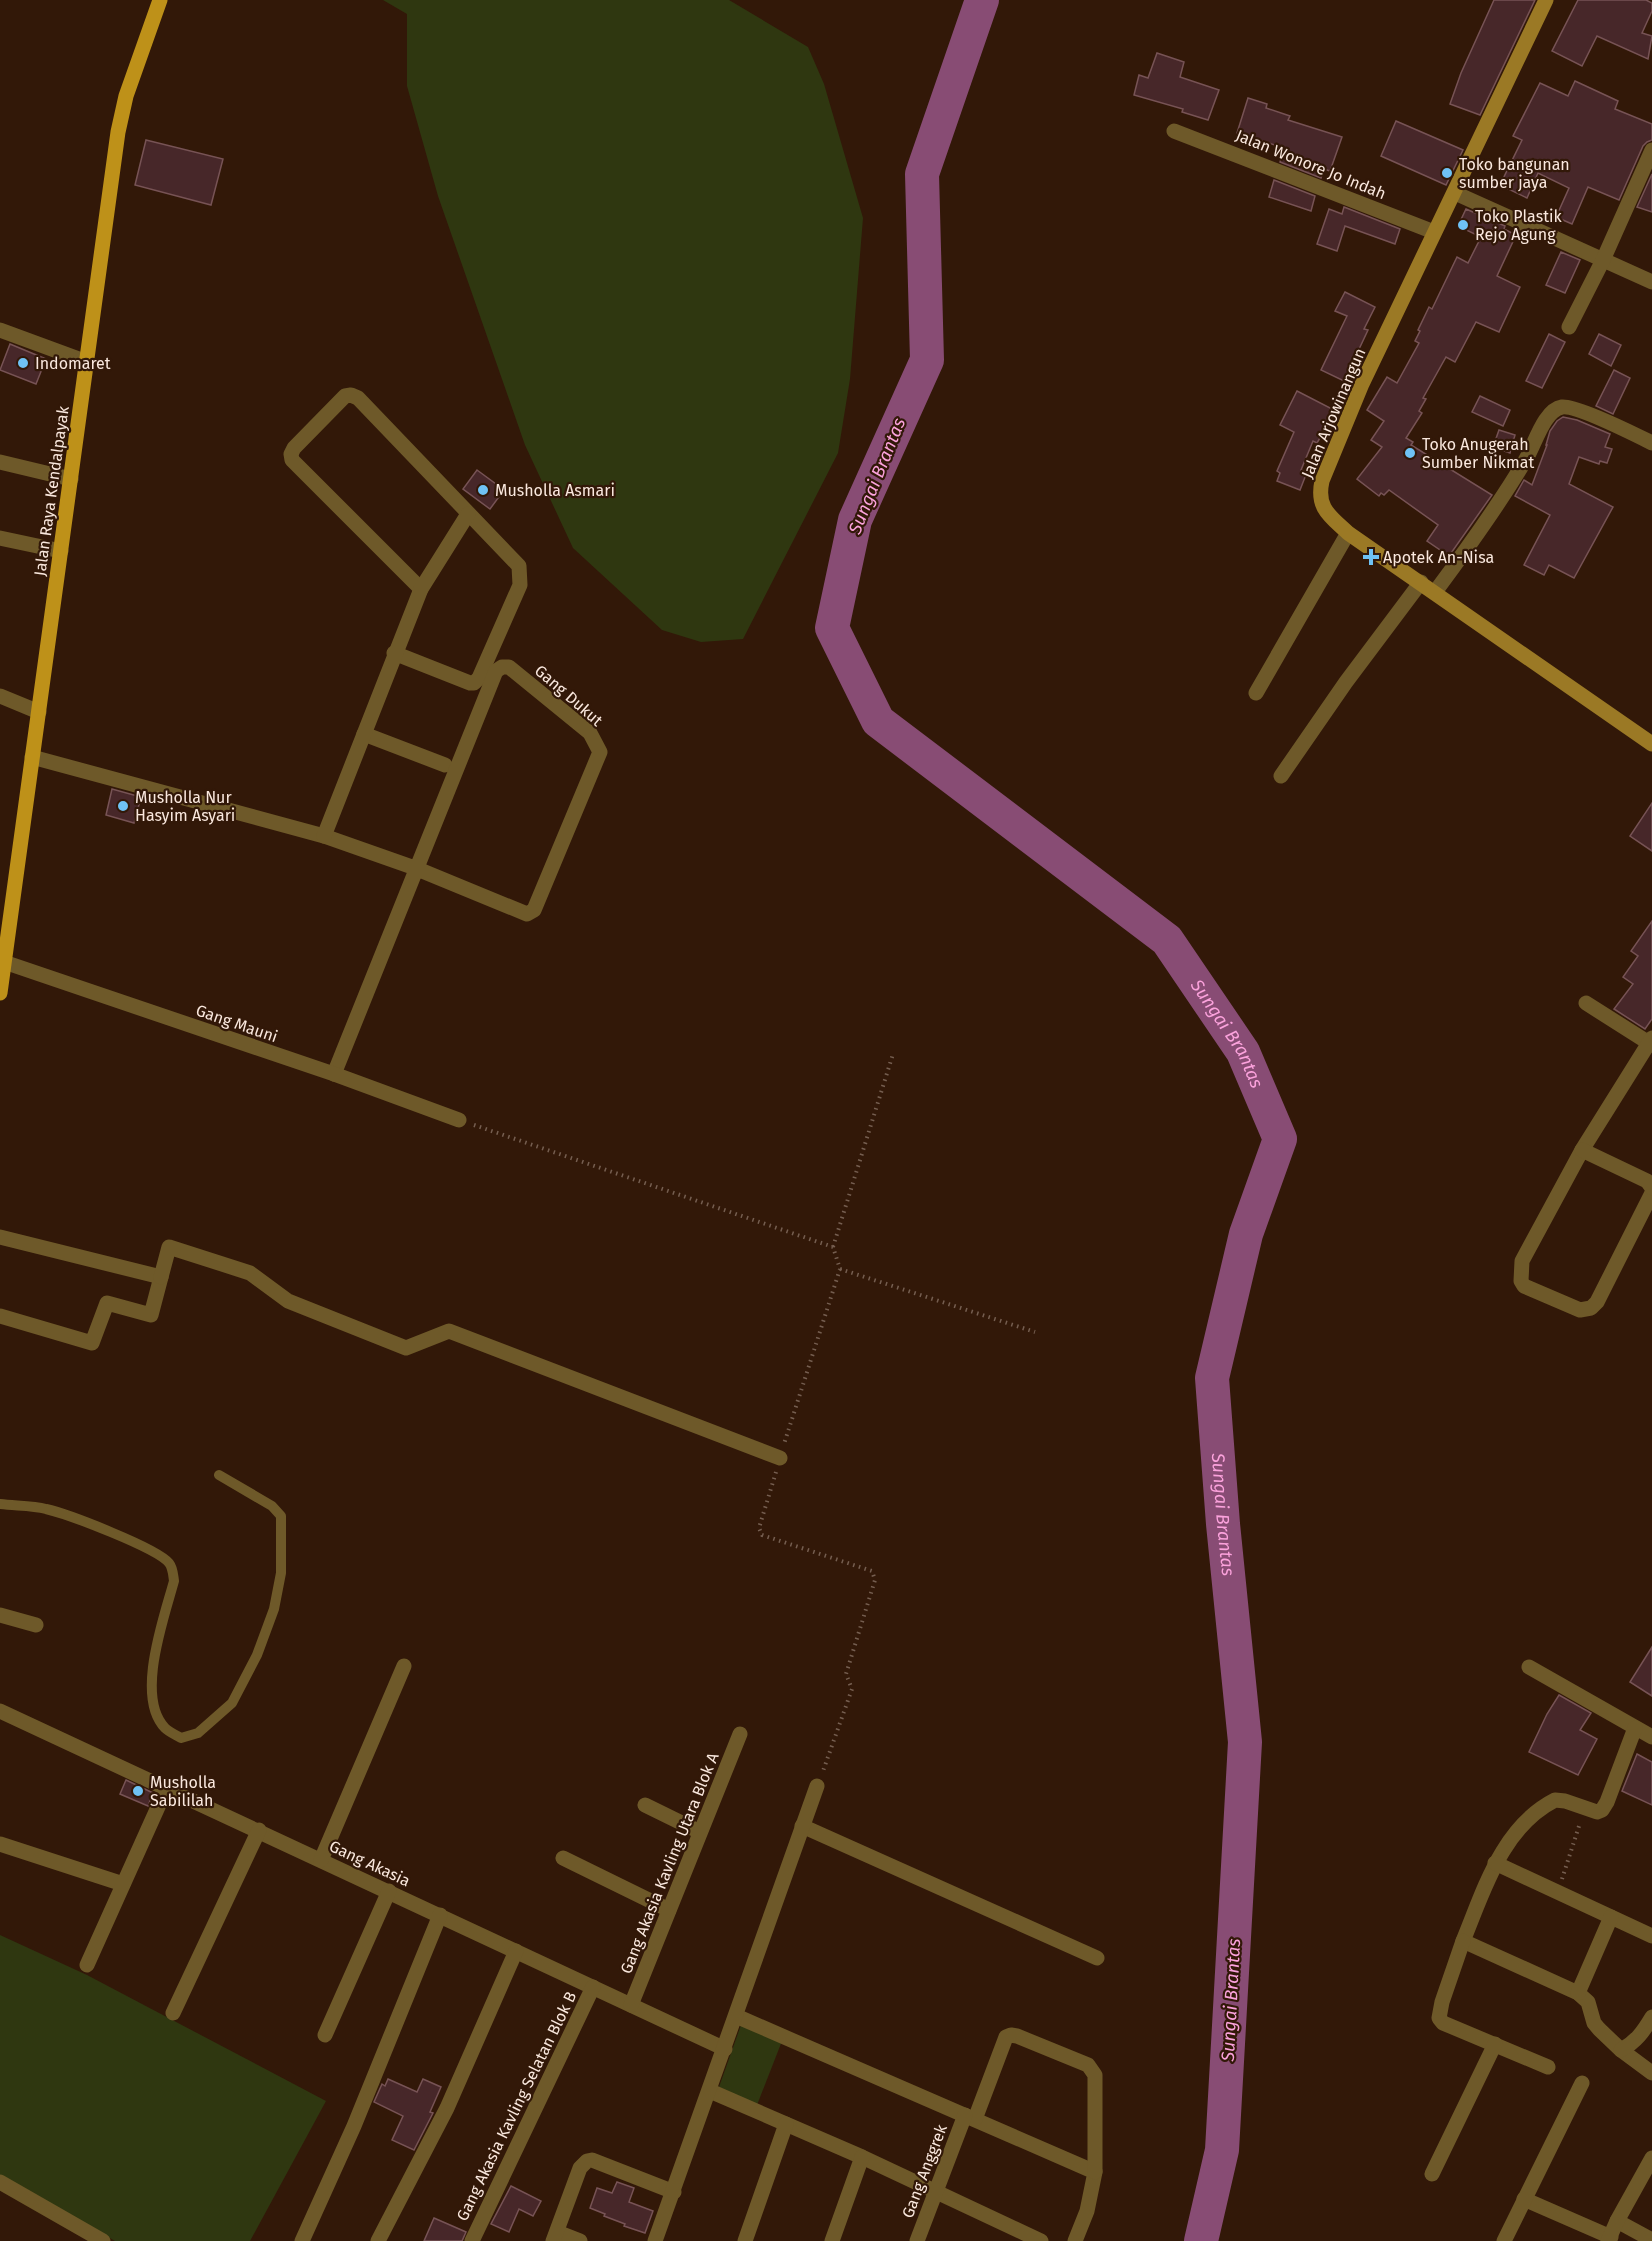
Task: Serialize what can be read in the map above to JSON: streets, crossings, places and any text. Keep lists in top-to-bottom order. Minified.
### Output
{"streets":{"main road":["Jalan Arjowinangun","Jalan Raya Kendalpayak"],"street":["Jalan Wonore Jo Indah","Gang Dukut","Gang Mauni","Gang Akasia","Gang Akasia Kavling Utara Blok A","Gang Akasia Kavling Selatan Blok B","Gang Anggrek"]},"crossings":[["Jalan Wonore Jo Indah","Jalan Arjowinangun"],["Jalan Raya Kendalpayak","Gang Mauni"],["Gang Akasia","Gang Akasia Kavling Utara Blok A"],["Gang Akasia","Gang Akasia Kavling Selatan Blok B"]],"water":["Sungai Brantas"],"places":{"other":["Toko bangunan sumber jaya","Toko Plastik Rejo Agung","Indomaret","Toko Anugerah Sumber Nikmat","Musholla Asmari","Musholla Nur Hasyim Asyari","Musholla Sabililah"],"health":["Apotek An-Nisa"]}}
